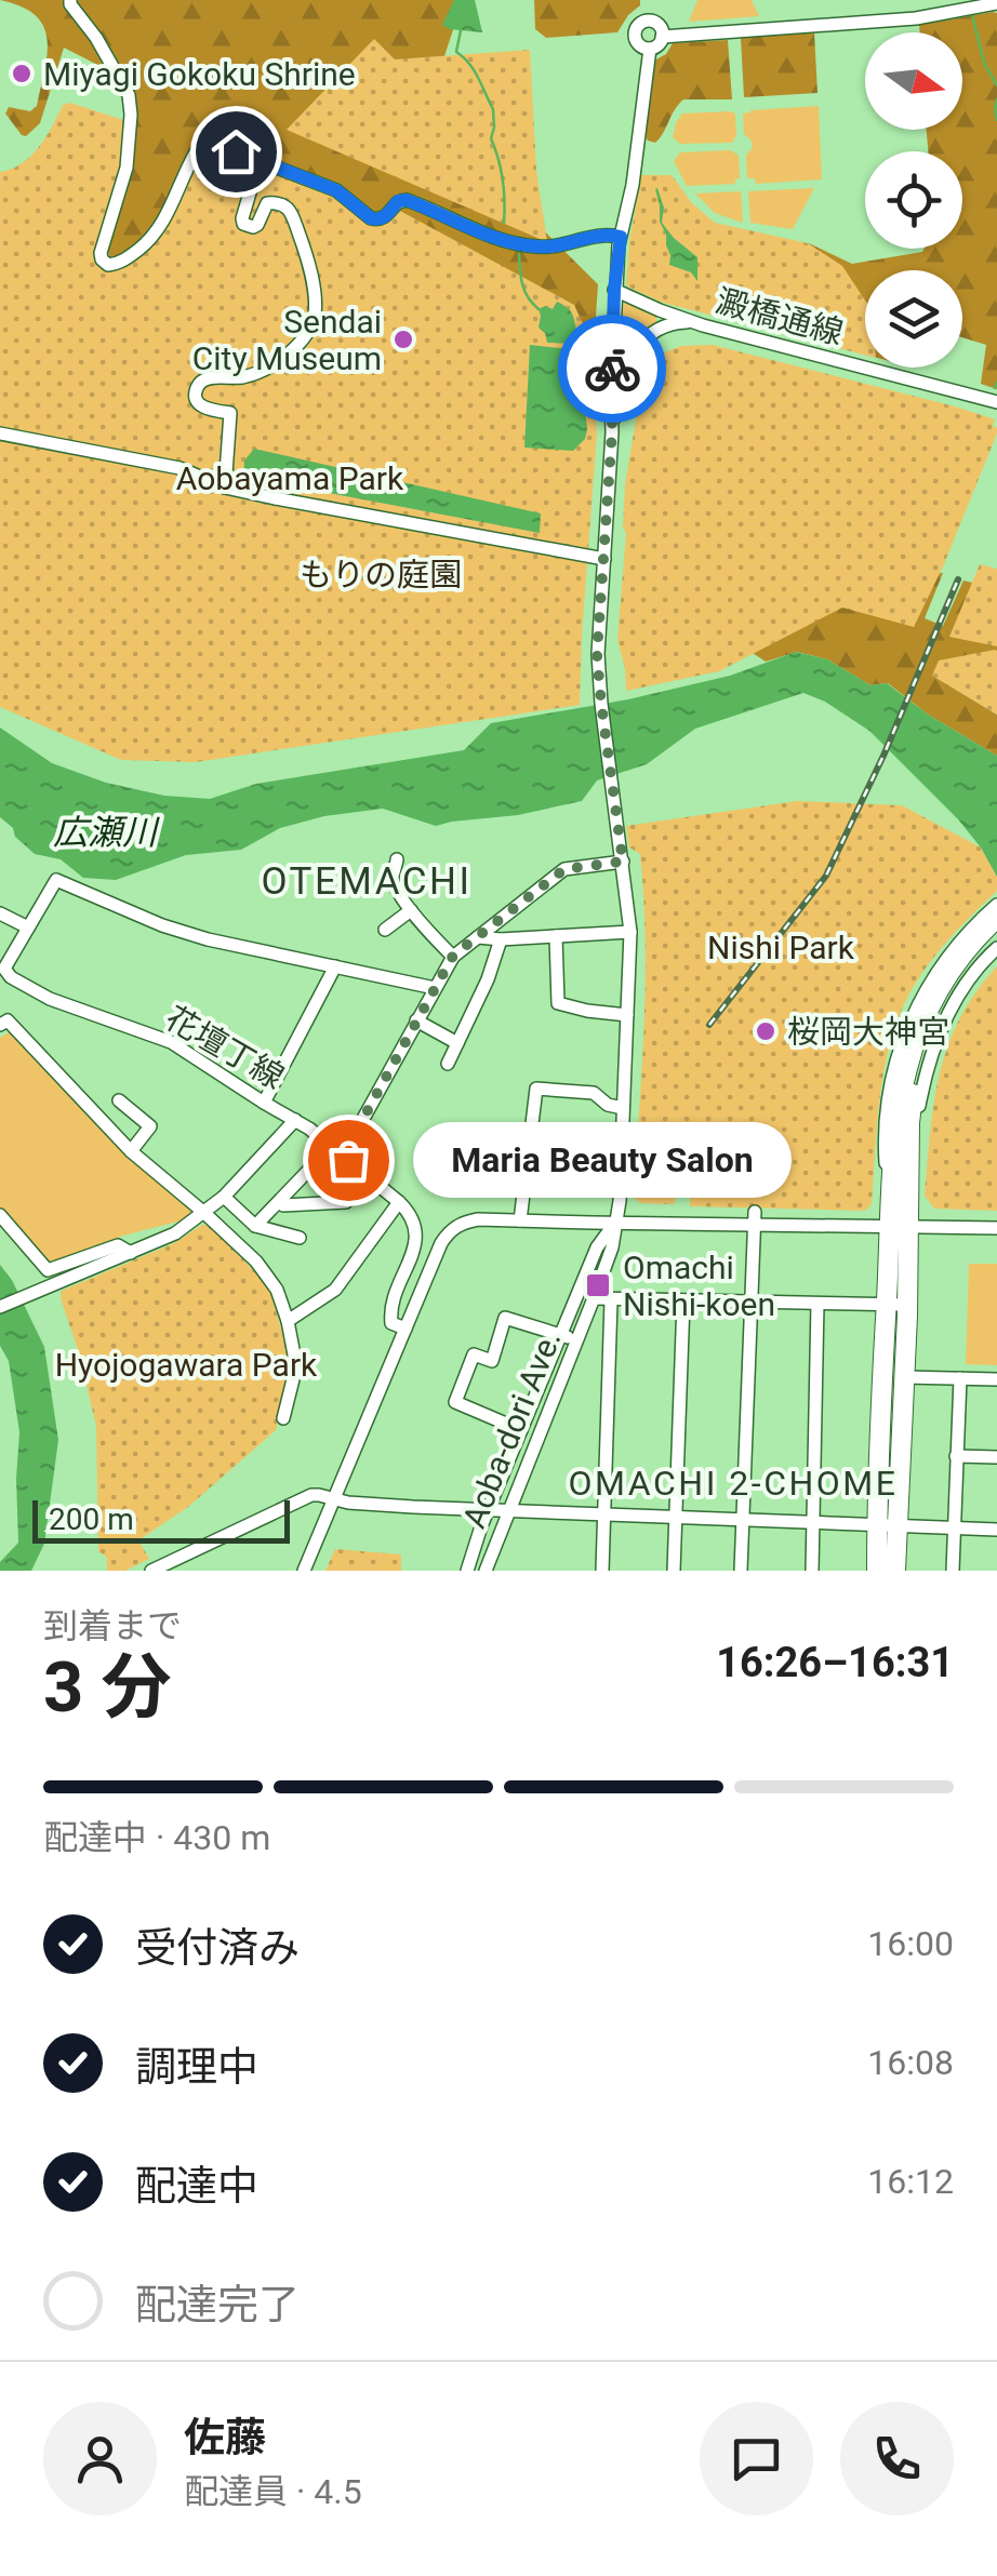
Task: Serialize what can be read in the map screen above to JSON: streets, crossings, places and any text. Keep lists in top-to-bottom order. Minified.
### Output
{"streets":{"street":["澱橋通線","花壇丁線","Aoba-dori Ave."]},"districts":["OTEMACHI","OMACHI 2-CHOME"],"water":["広瀬川"],"parks":["Aobayama Park","もりの庭園","Nishi Park","Hyojogawara Park"],"places":{"other":["Miyagi Gokoku Shrine","Sendai City Museum","桜岡大神宮","Maria Beauty Salon"],"transit":["Omachi Nishi-koen"]},"scale_bar":"200 m","north":"right","page":{"bubble":"Maria Beauty Salon","scale":"200 m","heading":["3 分","到着まで","16:26–16:31"],"panel":["佐藤","配達員 · 4.5"],"bar":"配達中 · 430 m","list":[["受付済み","16:00"],["調理中","16:08"],["配達中","16:12"],"配達完了"]}}
